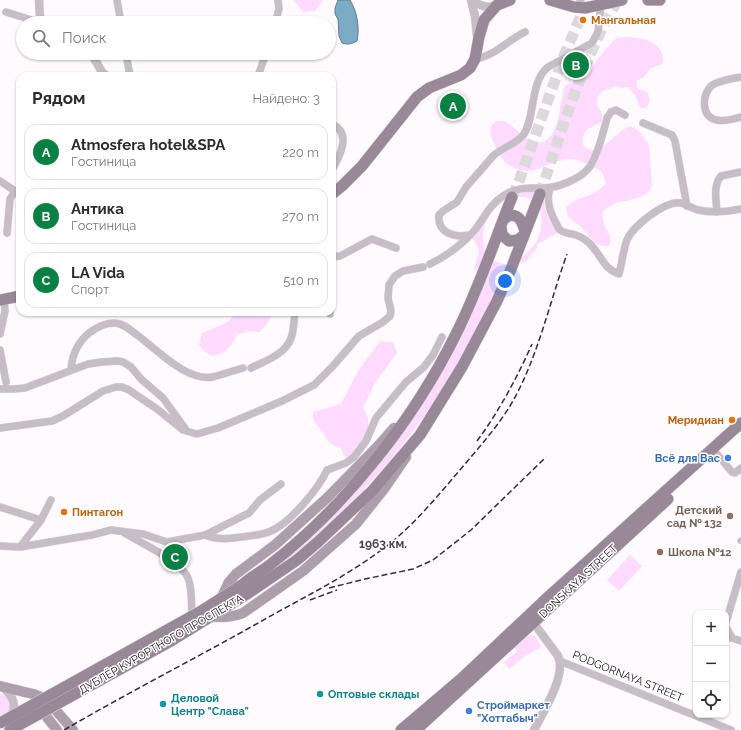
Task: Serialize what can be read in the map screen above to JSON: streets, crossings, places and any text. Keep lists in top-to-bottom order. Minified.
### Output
{"streets":{"main road":["DONSKAYA STREET","ДУБЛЁР КУРОРТНОГО ПРОСПЕКТА"],"street":["PODGORNAYA STREET"]},"crossings":[["DONSKAYA STREET","PODGORNAYA STREET"]],"districts":["1963 км."],"places":["Мангальная","Меридиан","Всё для Вас","Пинтагон","Детский сад № 132","Школа №12","Оптовые склады","Деловой Центр \"Слава\"","Строймаркет \"Хоттабыч\""],"page":{"search":"Поиск","pins":["B","A","C"],"heading":["Рядом","Найдено: 3"],"list":[{"mark":"A","name":"Atmosfera hotel&SPA","note":"Гостиница","value":"220 m"},{"mark":"B","name":"Антика","note":"Гостиница","value":"270 m"},{"mark":"C","name":"LA Vida","note":"Спорт","value":"510 m"}],"map_buttons":["+","−"]}}
